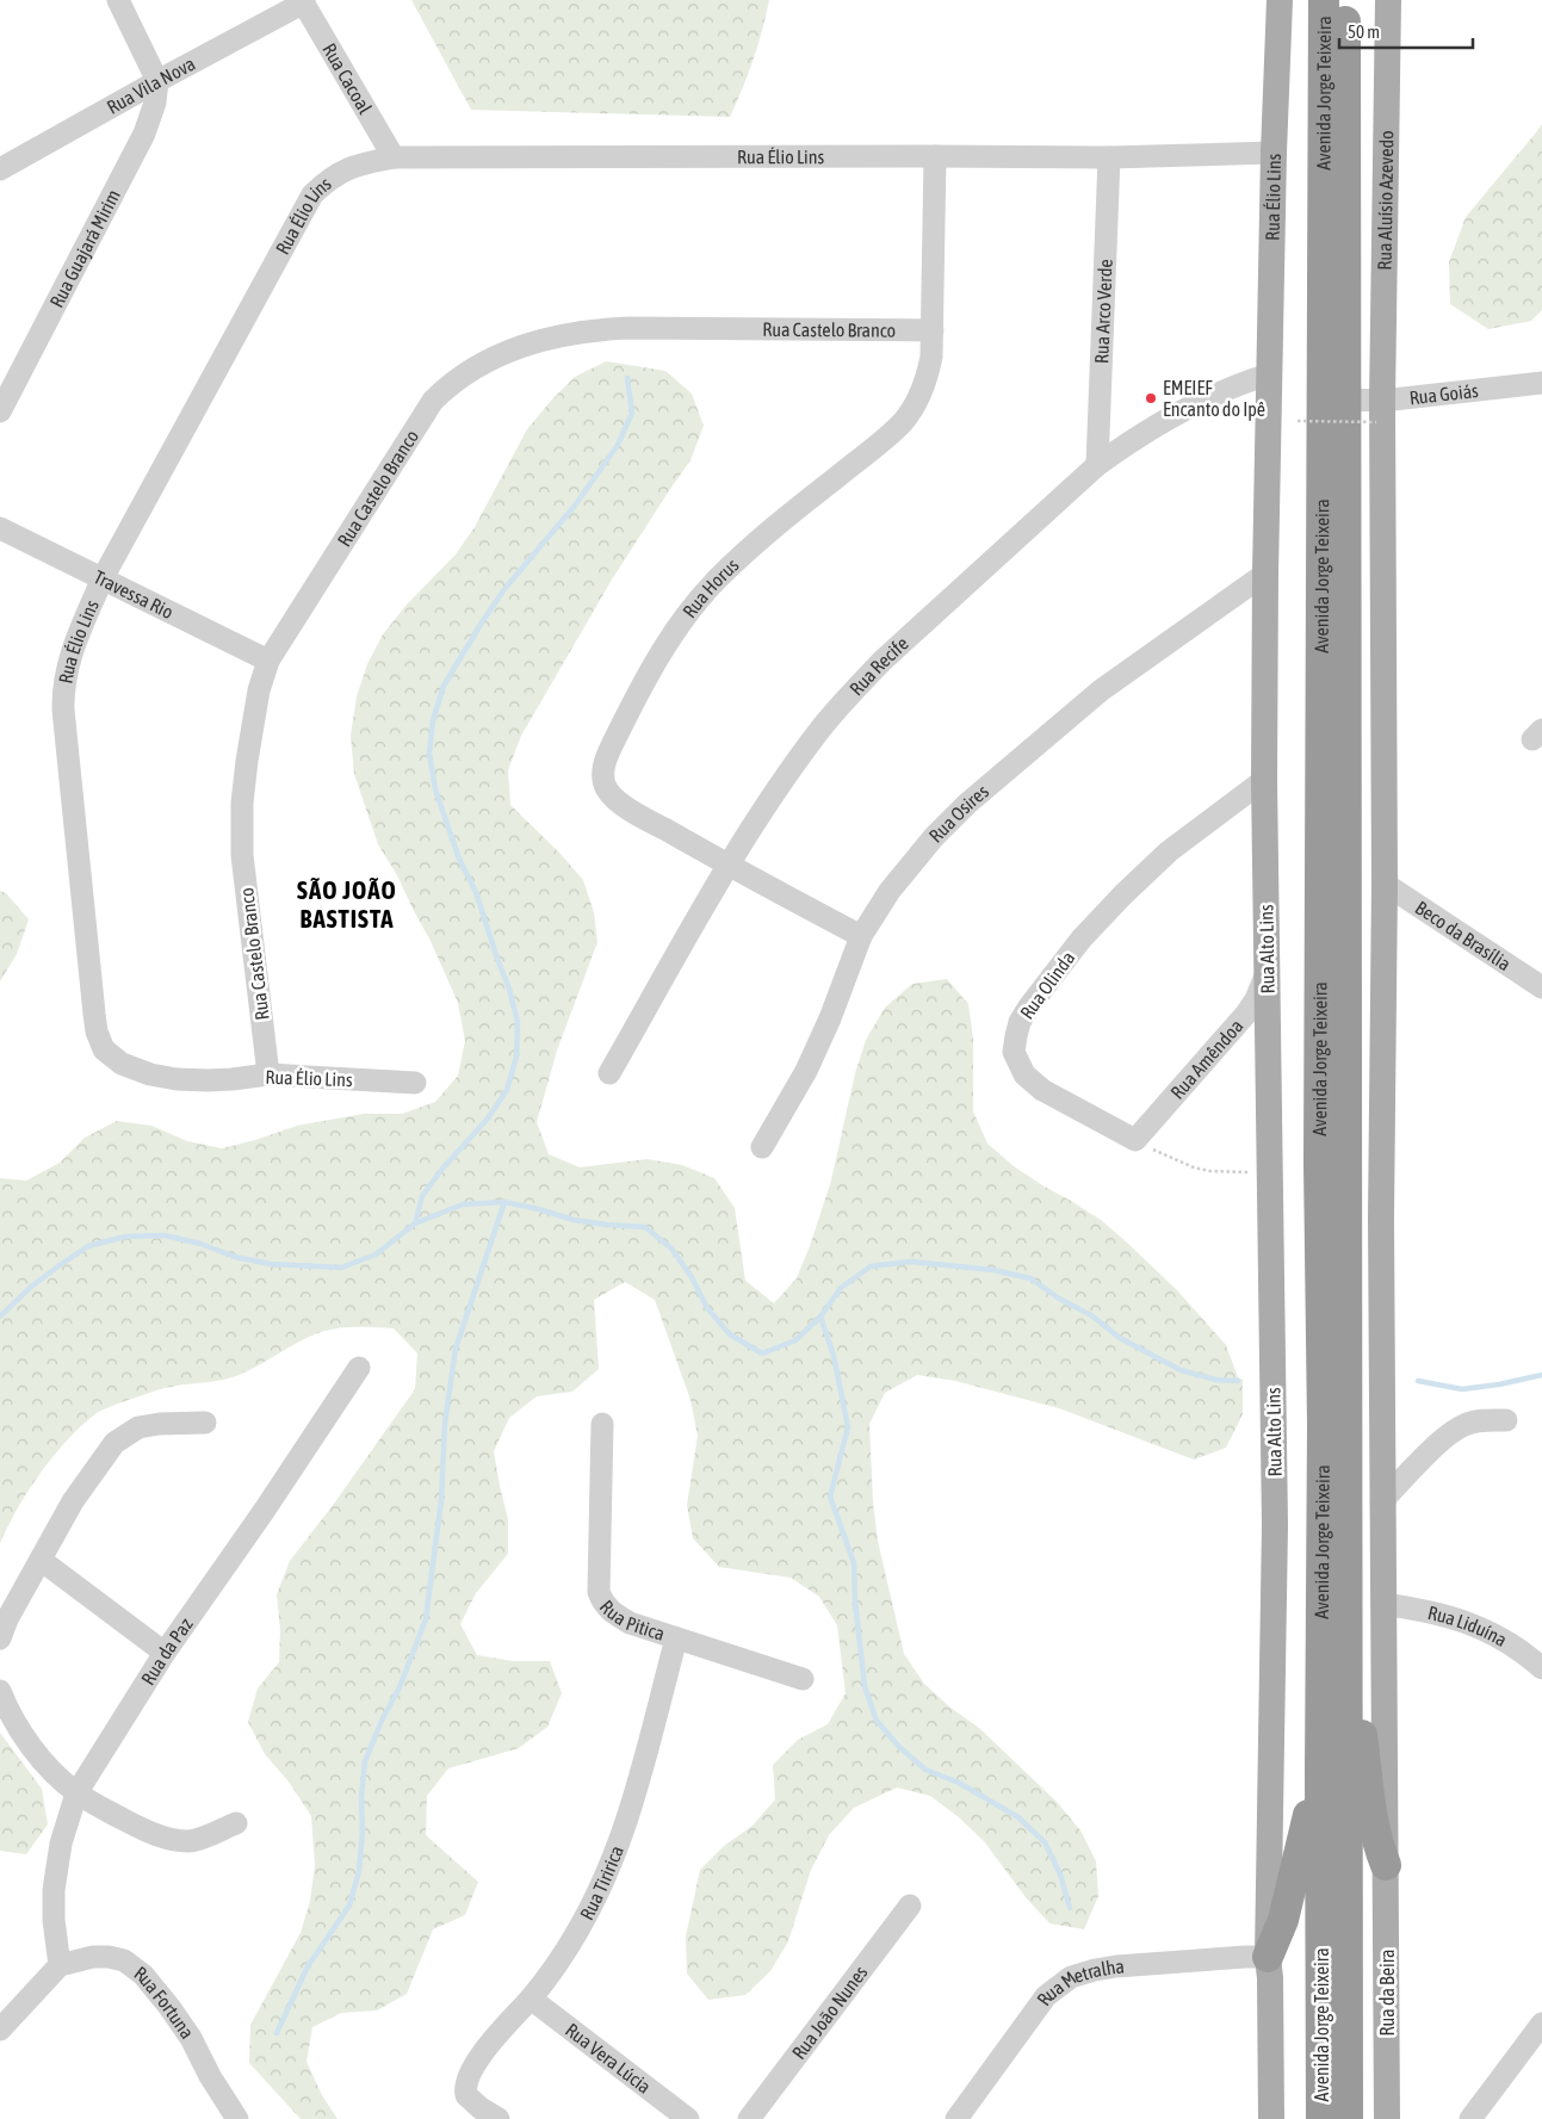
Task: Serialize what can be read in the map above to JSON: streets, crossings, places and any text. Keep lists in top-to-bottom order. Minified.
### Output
{"streets":{"highway":["Avenida Jorge Teixeira"],"main road":["Rua Élio Lins","Rua Aluísio Azevedo","Rua Alto Lins","Rua da Beira"],"street":["Rua Cacoal","Rua Vila Nova","Rua Guajará Mirim","Rua Arco Verde","Rua Castelo Branco","Rua Goiás","Rua Horus","Travessa Rio","Rua Recife","Rua Osires","Beco da Brasília","Rua Olinda","Rua Amêndoa","Rua Pitica","Rua Liduína","Rua da Paz","Rua Tiririca","Rua Metralha","Rua Fortuna","Rua João Nunes","Rua Vera Lúcia"]},"crossings":[["Rua Cacoal","Rua Vila Nova"],["Rua Cacoal","Rua Élio Lins"],["Rua Vila Nova","Rua Guajará Mirim"],["Avenida Jorge Teixeira","Rua Goiás"],["Rua Élio Lins","Rua Arco Verde"],["Rua Élio Lins","Rua Castelo Branco"],["Rua Élio Lins","Rua Horus"],["Rua Élio Lins","Travessa Rio"],["Rua Élio Lins","Rua Recife"],["Rua Élio Lins","Rua Alto Lins"],["Rua Aluísio Azevedo","Rua Goiás"],["Rua Aluísio Azevedo","Beco da Brasília"],["Rua Aluísio Azevedo","Rua da Beira"],["Rua Arco Verde","Rua Recife"],["Rua Castelo Branco","Rua Horus"],["Rua Castelo Branco","Travessa Rio"],["Rua Horus","Rua Recife"],["Rua Horus","Rua Osires"],["Rua Recife","Rua Alto Lins"],["Rua Osires","Rua Alto Lins"],["Beco da Brasília","Rua da Beira"],["Rua Alto Lins","Rua Olinda"],["Rua Alto Lins","Rua Amêndoa"],["Rua Alto Lins","Rua Metralha"],["Rua Olinda","Rua Amêndoa"],["Rua Pitica","Rua Tiririca"],["Rua Liduína","Rua da Beira"],["Rua da Paz","Rua Fortuna"],["Rua Tiririca","Rua Vera Lúcia"]],"districts":["SÃO JOÃO BASTISTA"],"places":["EMEIEF Encanto do Ipê"],"scale_bar":"50 m"}
